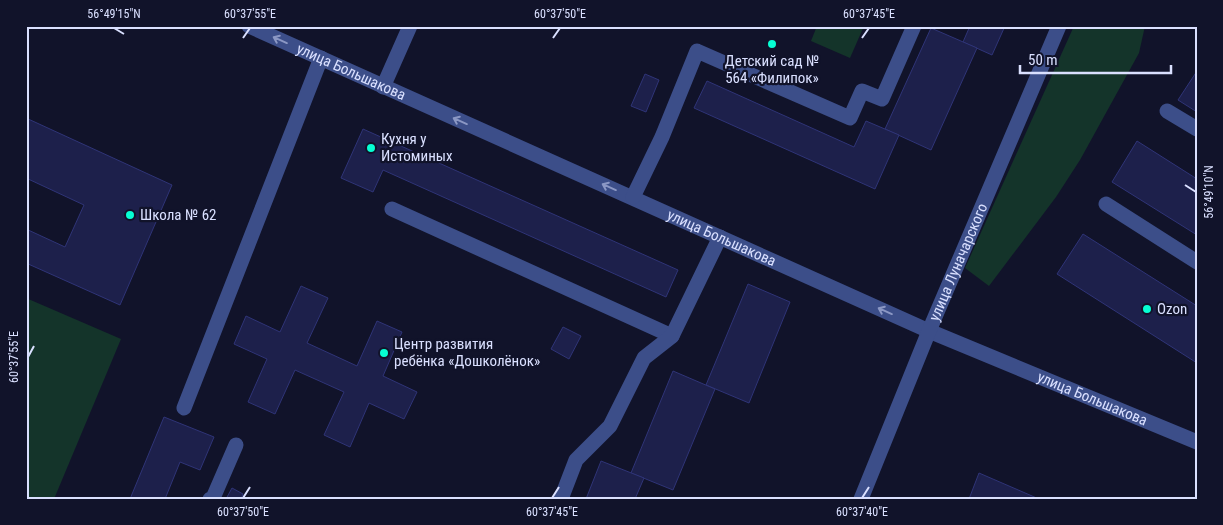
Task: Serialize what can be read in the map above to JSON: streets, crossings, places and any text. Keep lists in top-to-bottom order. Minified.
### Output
{"streets":{"street":["улица Большакова","улица Луначарского"]},"crossings":[["улица Большакова","улица Луначарского"]],"places":["Детский сад № 564 «Филипок»","Кухня у Истоминых","Школа № 62","Ozon","Центр развития ребёнка «Дошколёнок»"],"scale_bar":"50 m","coordinates":["56°49'15\"N","60°37'55\"E","60°37'50\"E","60°37'45\"E","56°49'10\"N","60°37'40\"E"]}
